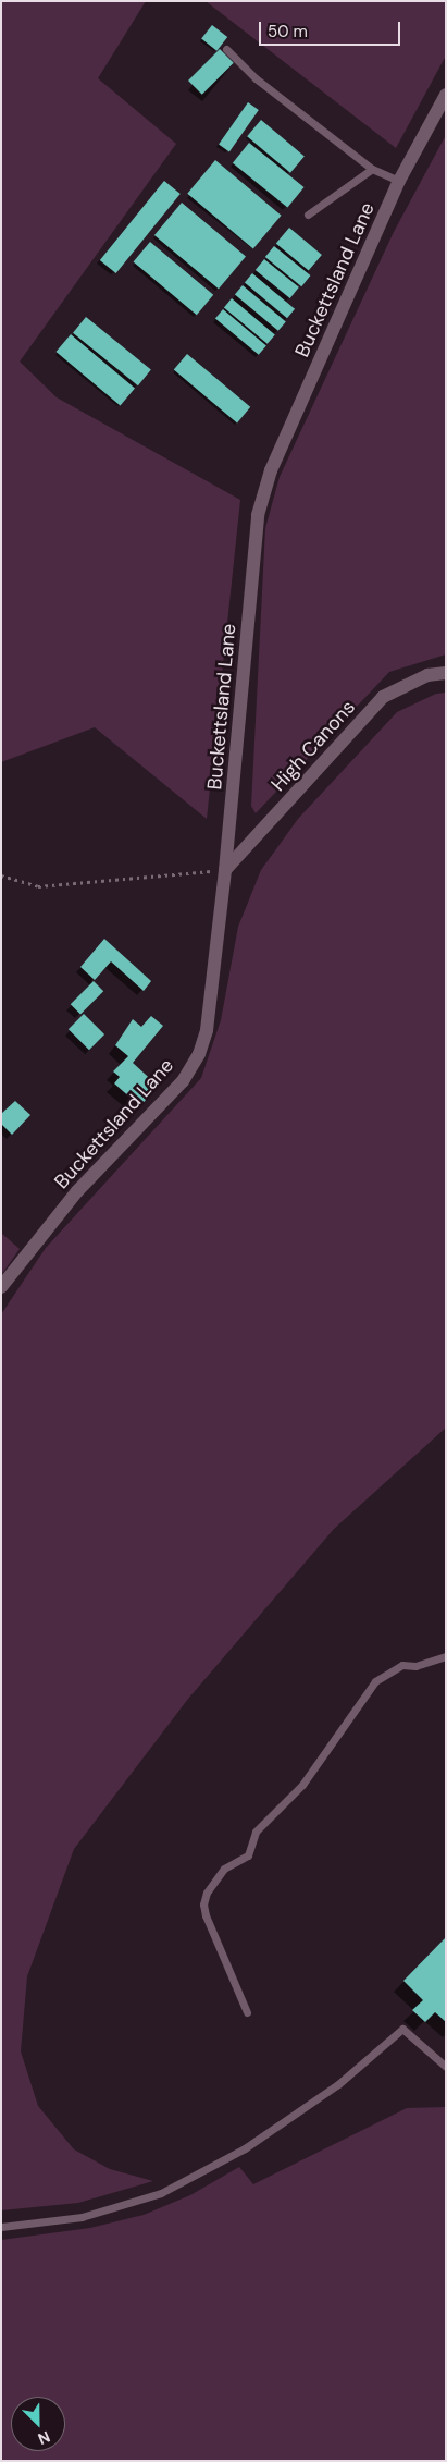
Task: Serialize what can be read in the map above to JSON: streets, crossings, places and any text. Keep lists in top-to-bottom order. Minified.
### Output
{"streets":{"street":["Buckettsland Lane","High Canons"]},"crossings":[["Buckettsland Lane","High Canons"]],"scale_bar":"50 m","north":"bottom right"}
